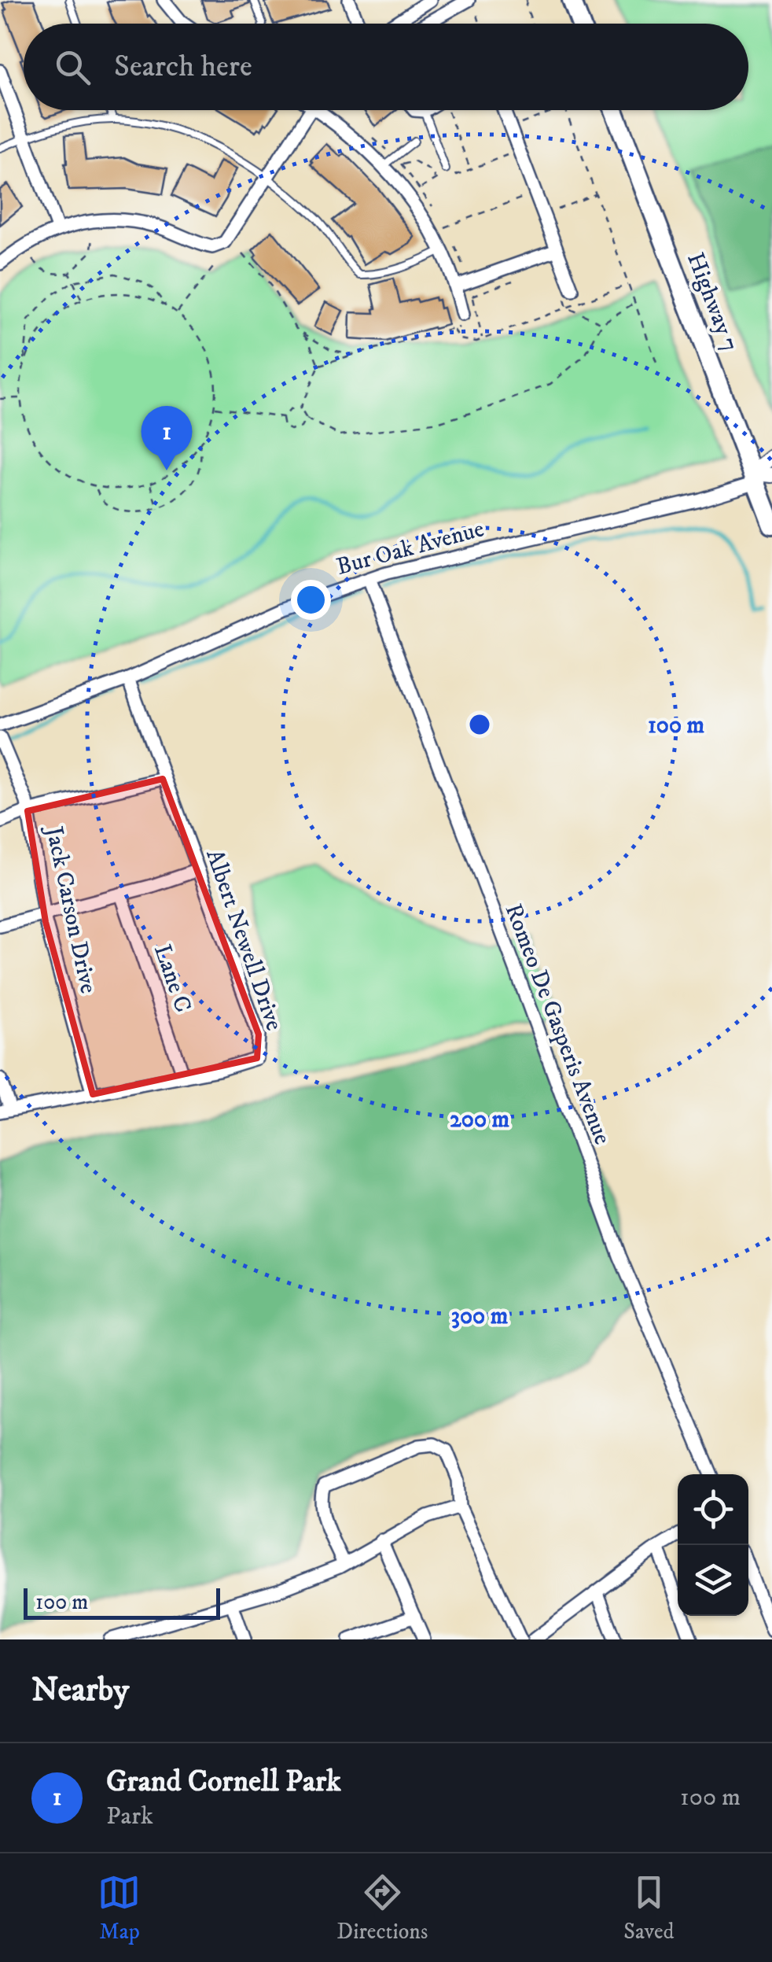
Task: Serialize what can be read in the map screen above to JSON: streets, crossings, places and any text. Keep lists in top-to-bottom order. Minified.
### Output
{"streets":{"main road":["Highway 7"],"street":["Bur Oak Avenue","Jack Carson Drive","Albert Newell Drive","Lane C","Romeo De Gasperis Avenue"]},"crossings":[["Highway 7","Bur Oak Avenue"],["Bur Oak Avenue","Albert Newell Drive"],["Bur Oak Avenue","Romeo De Gasperis Avenue"],["Jack Carson Drive","Albert Newell Drive"],["Albert Newell Drive","Lane C"]],"scale_bar":"100 m","page":{"search":"Search here","pins":"1","scale":"100 m","heading":"Nearby","list":[{"mark":"1","name":"Grand Cornell Park","note":"Park","value":"100 m"}],"nav":["Map","Directions","Saved"]},"rings":["100 m","200 m","300 m"]}
